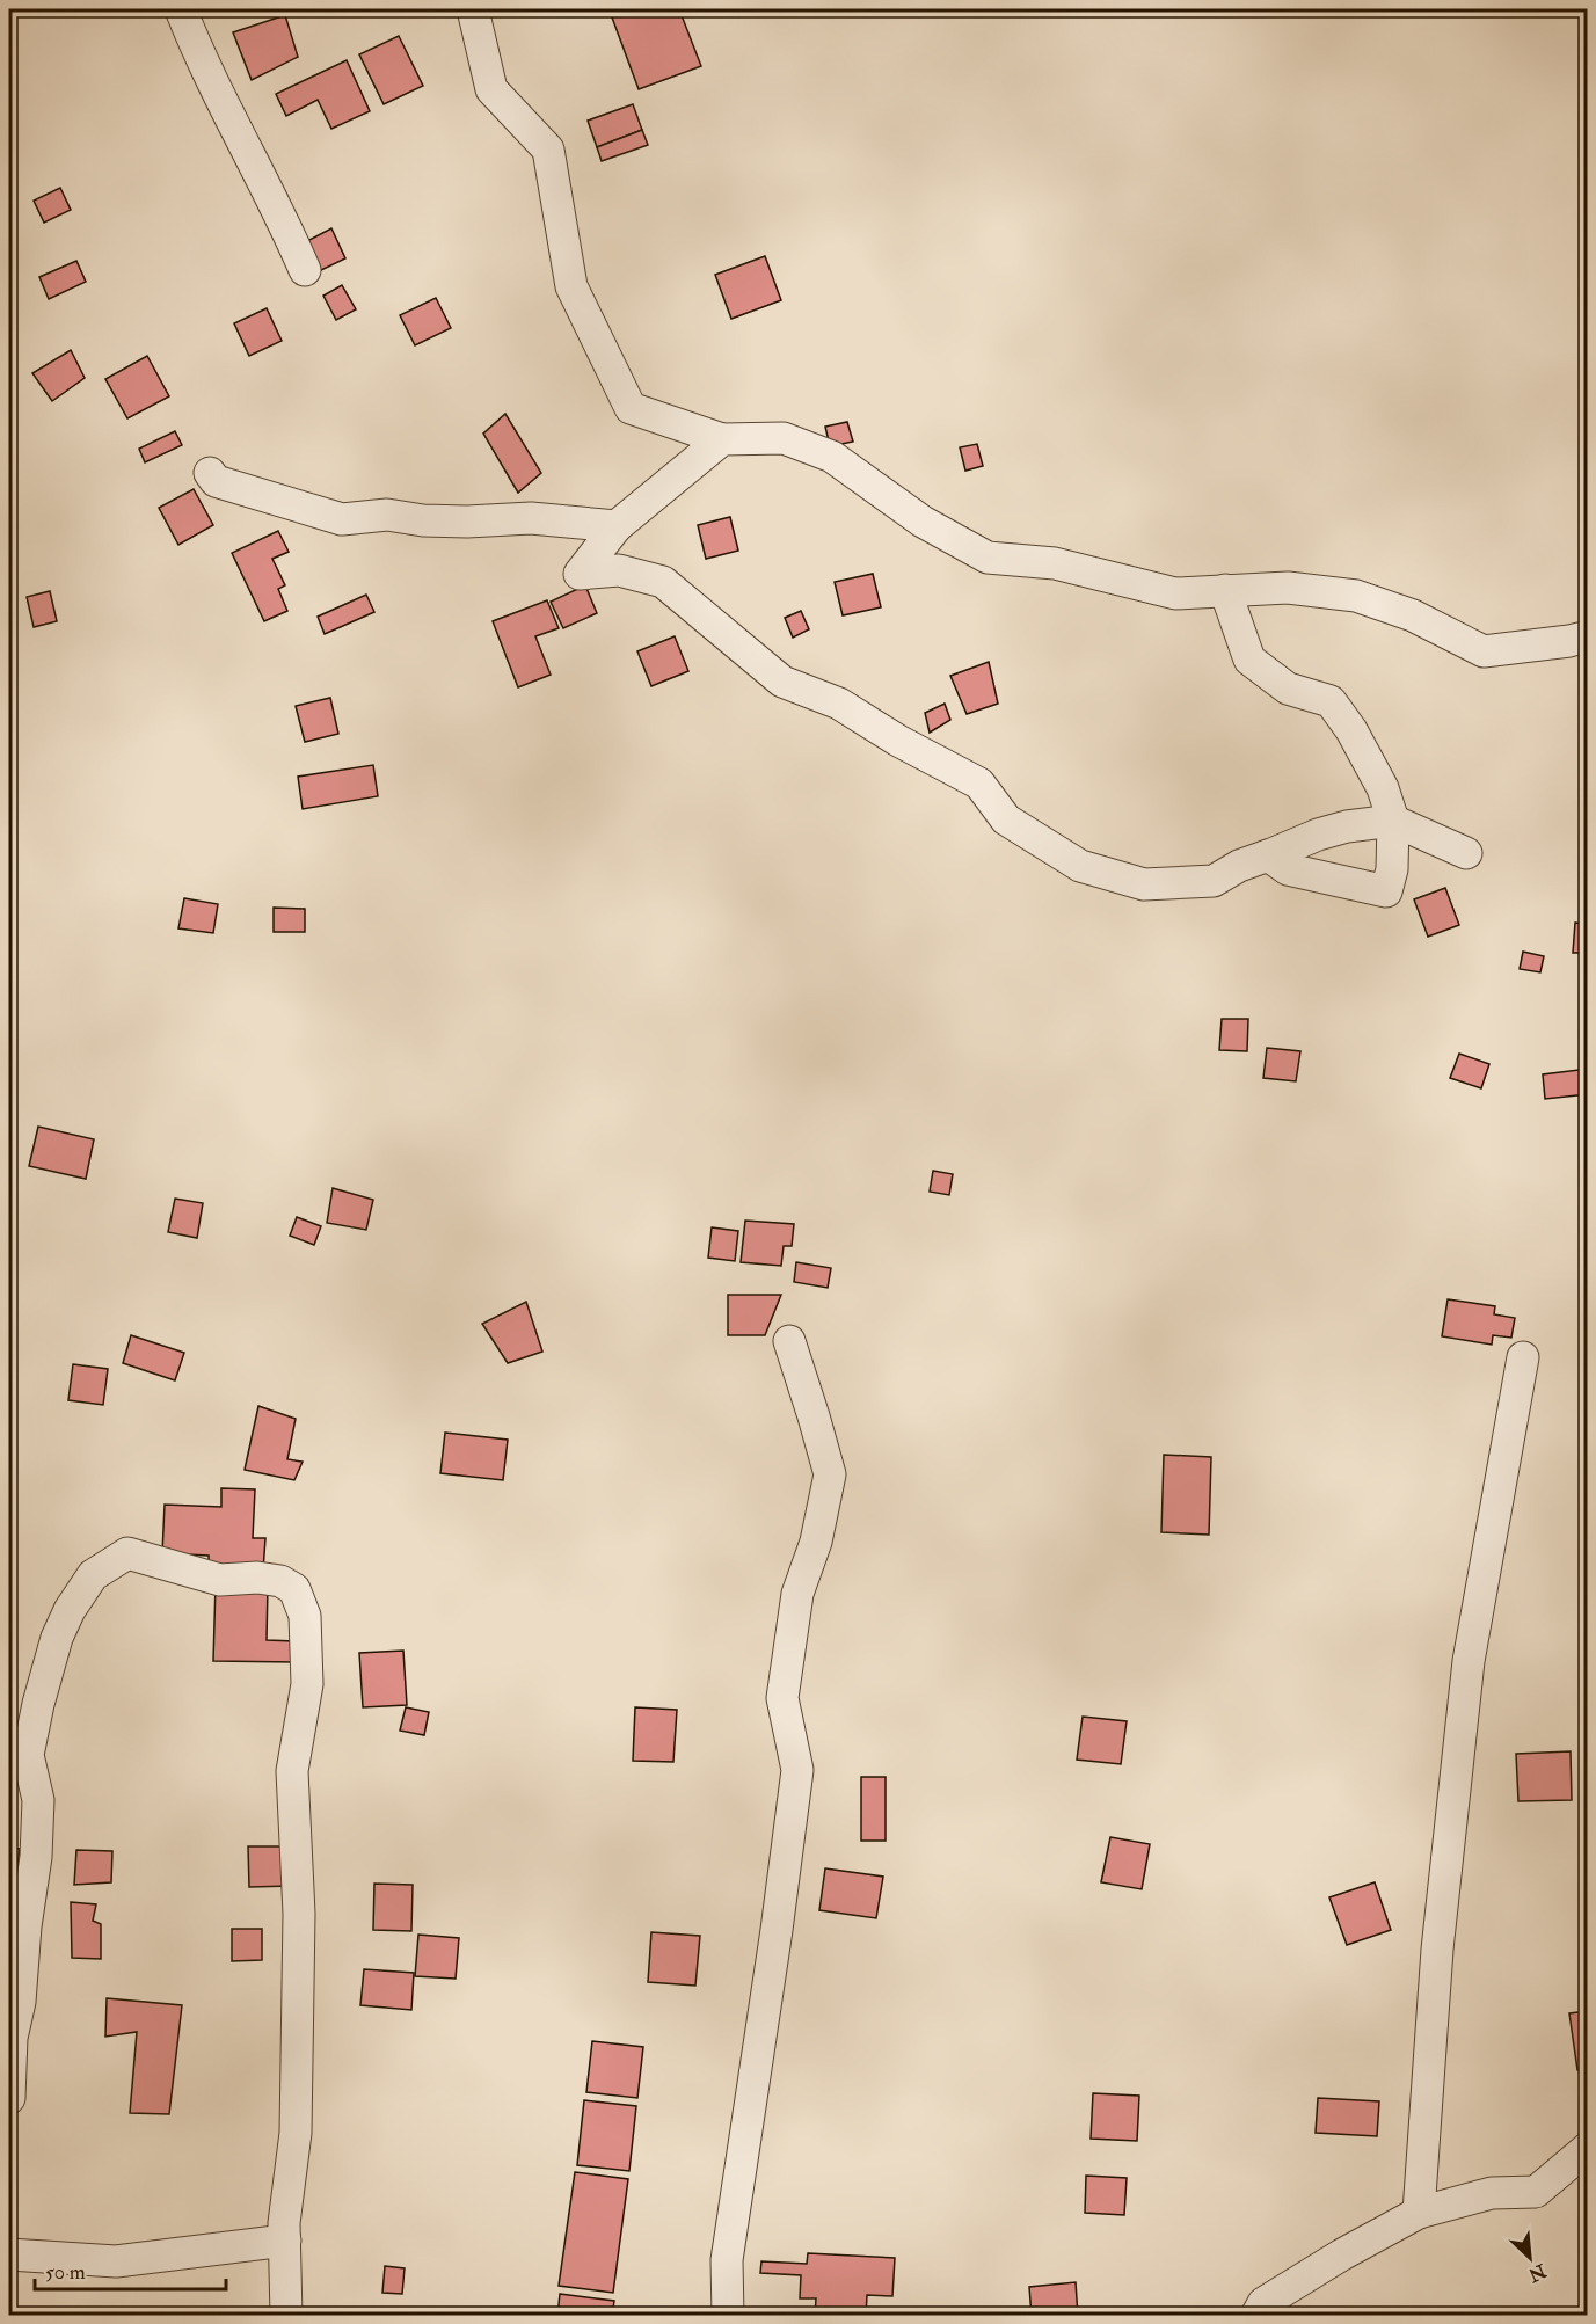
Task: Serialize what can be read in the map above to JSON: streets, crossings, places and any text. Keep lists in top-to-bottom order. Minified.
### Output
{"scale_bar":"50 m","north":"bottom right"}
